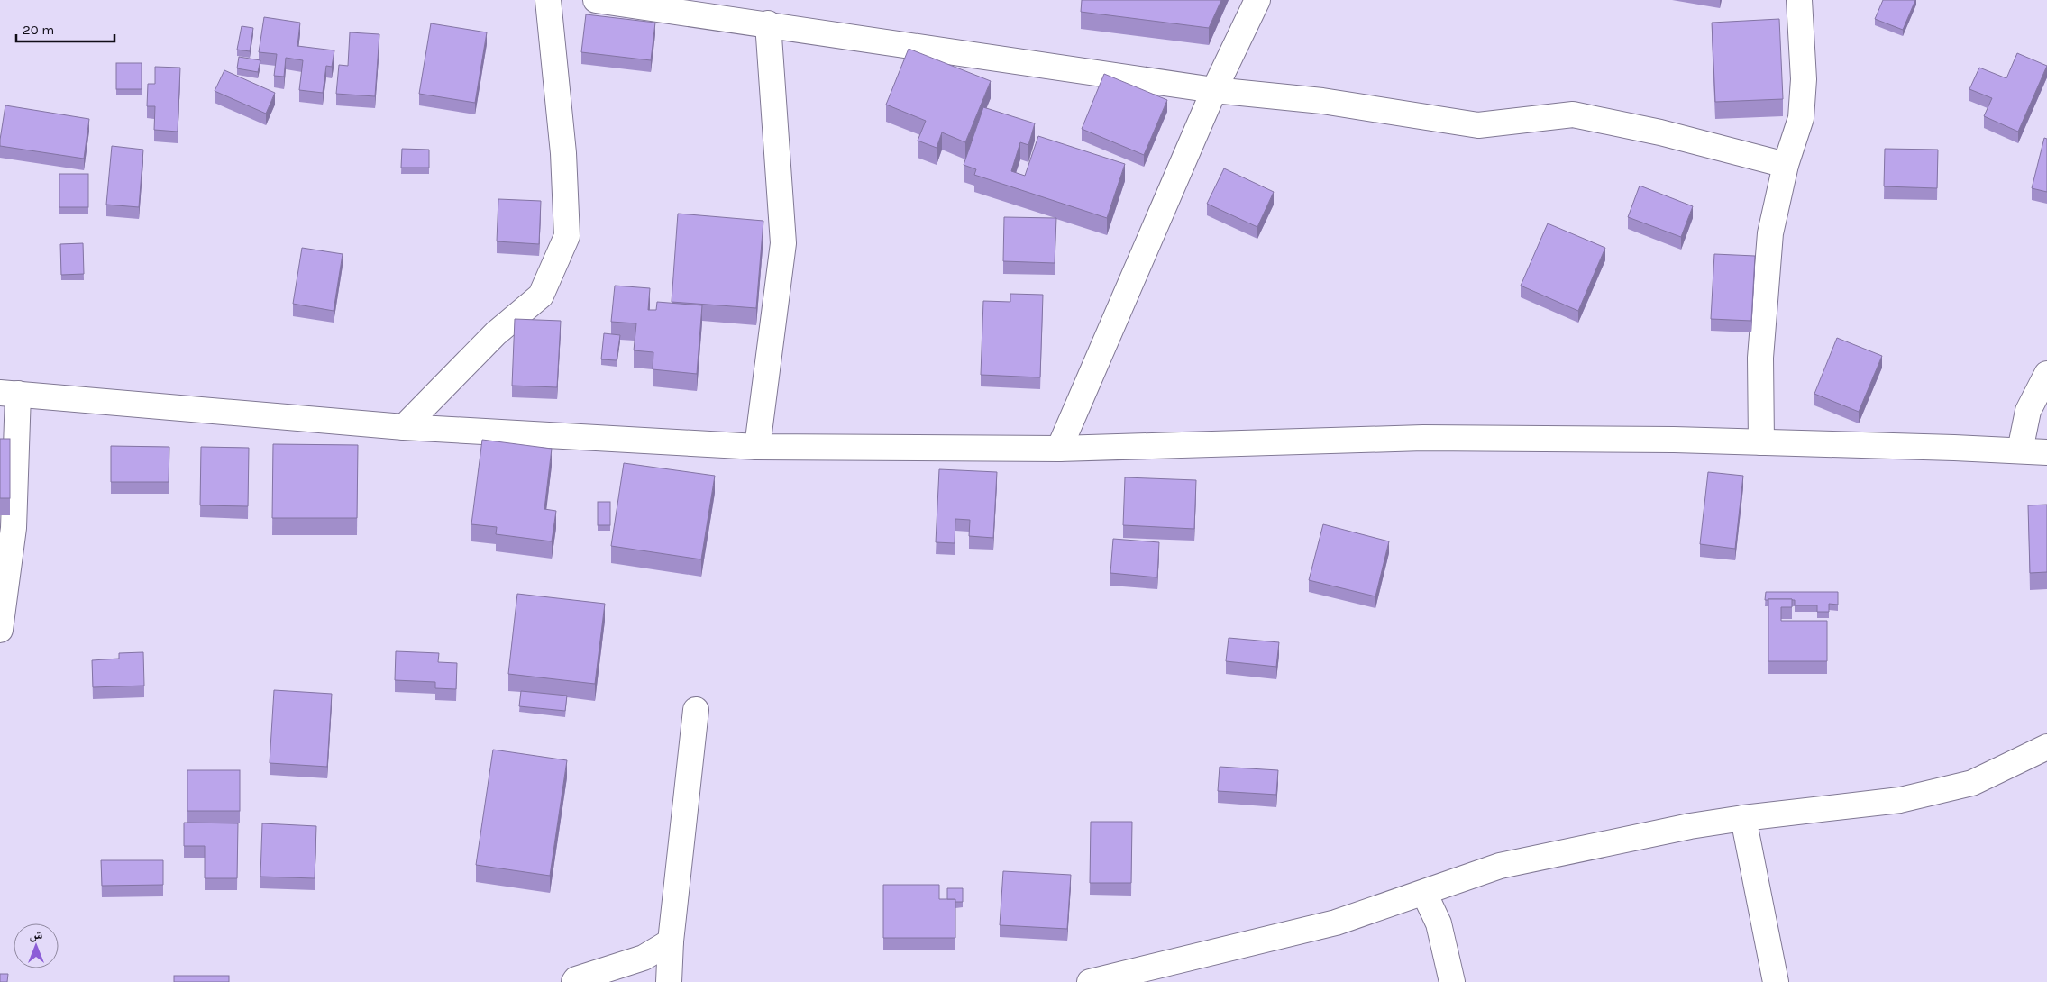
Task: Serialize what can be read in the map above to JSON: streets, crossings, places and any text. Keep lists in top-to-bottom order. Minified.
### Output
{"scale_bar":"20 m","north":"top"}
